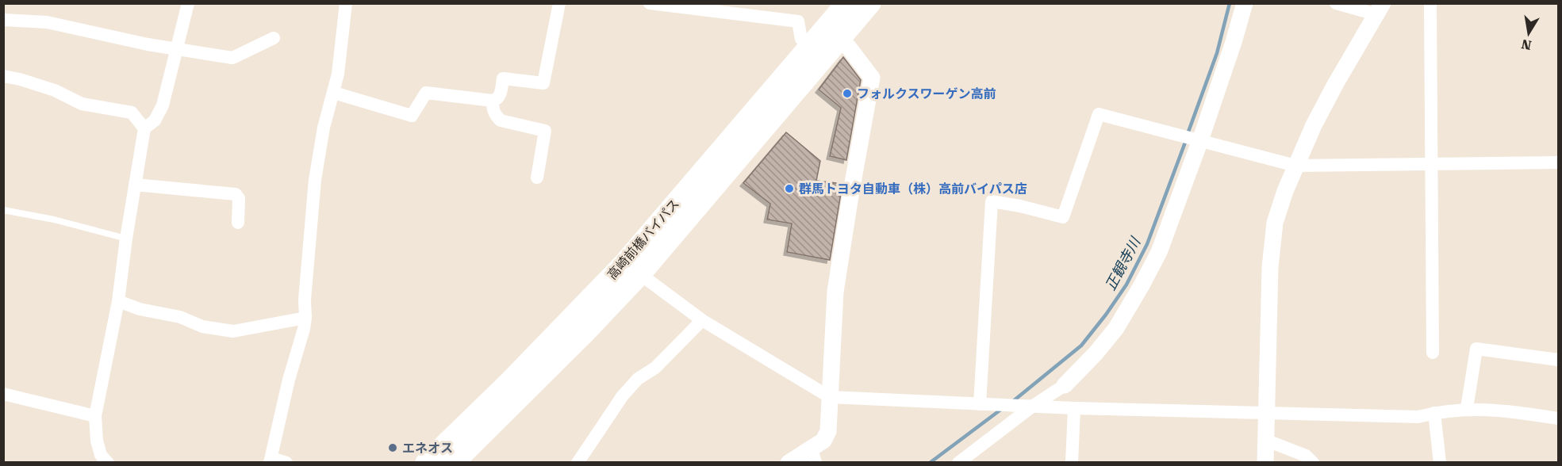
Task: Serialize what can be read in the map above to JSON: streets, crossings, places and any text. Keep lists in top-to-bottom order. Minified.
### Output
{"streets":{"highway":["高崎前橋バイパス"]},"water":["正観寺川"],"places":["フォルクスワーゲン高前","群馬トヨタ自動車（株）高前バイパス店","エネオス"],"north":"bottom"}
